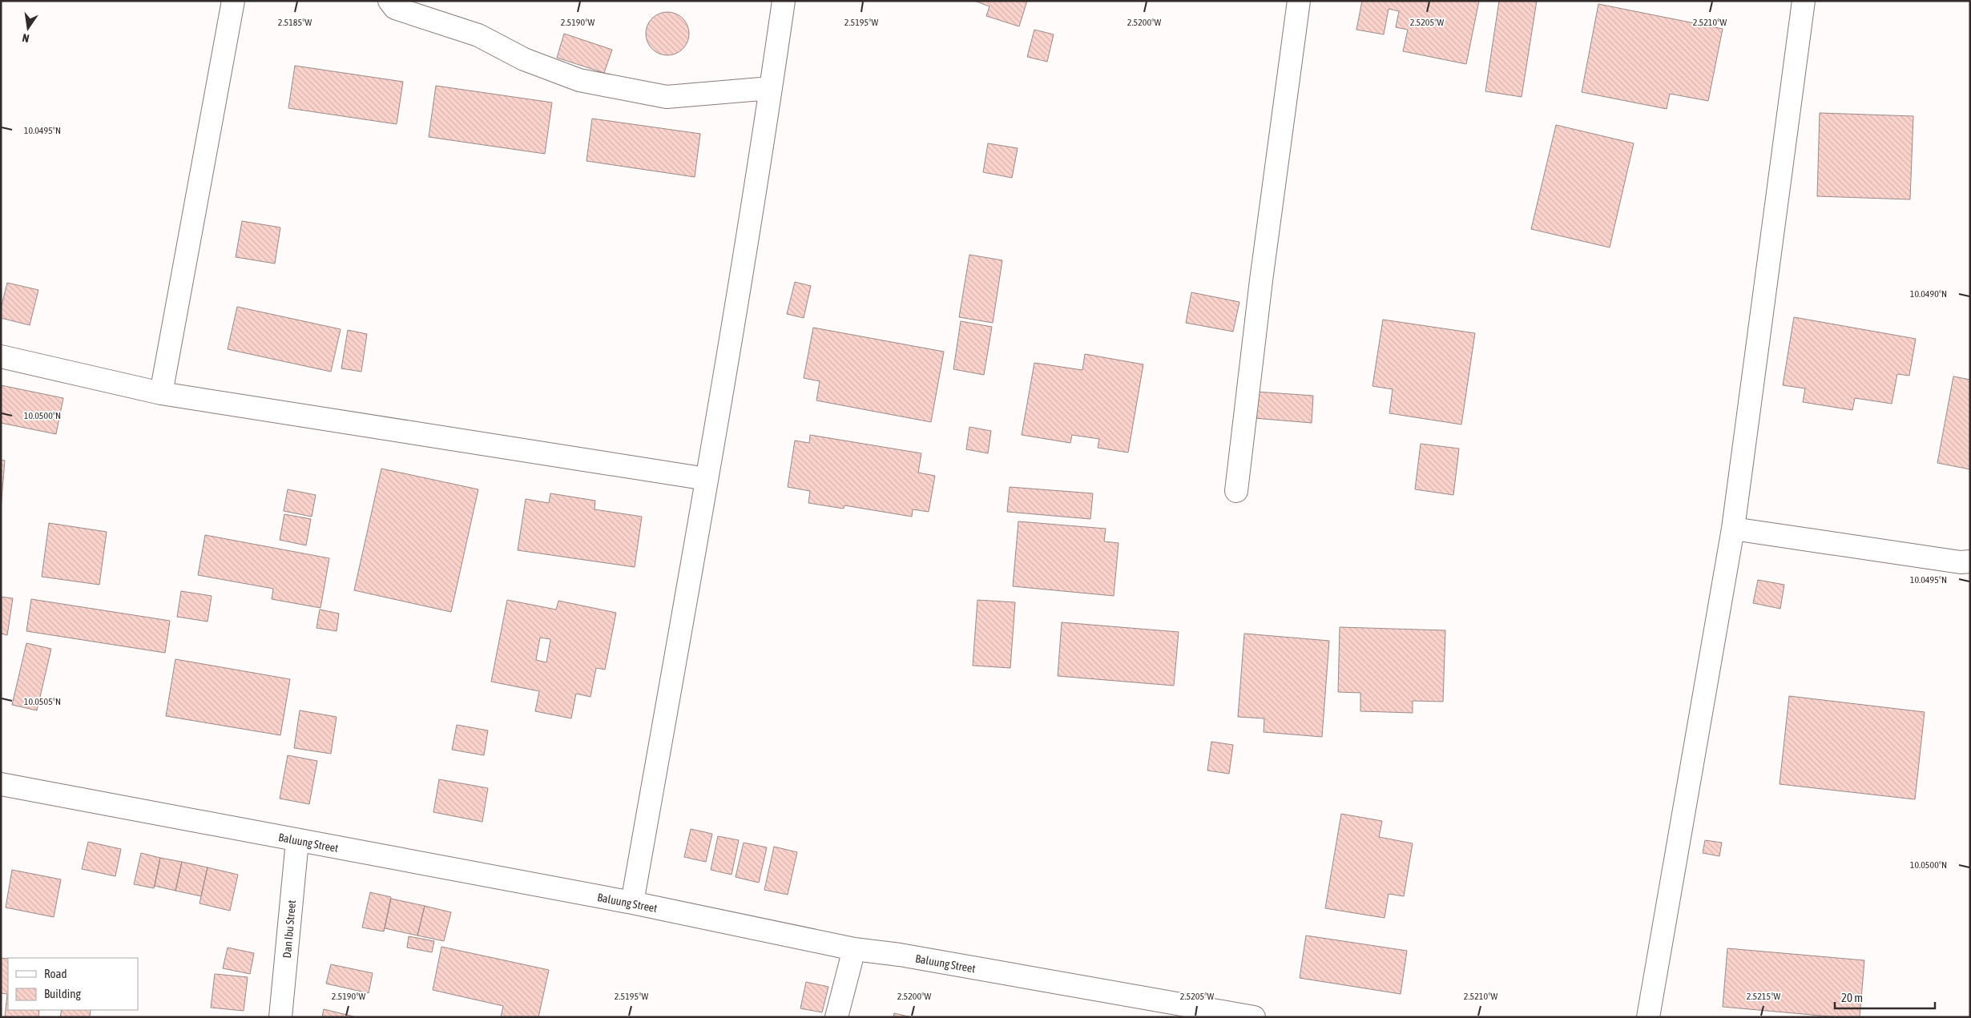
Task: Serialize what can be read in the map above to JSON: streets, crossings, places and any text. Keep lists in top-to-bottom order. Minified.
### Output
{"streets":{"street":["Baluung Street","Dan Ibu Street"]},"crossings":[["Baluung Street","Dan Ibu Street"]],"legend":["Road","Building"],"scale_bar":"20 m","north":"bottom","coordinates":["2.5185°W","2.5190°W","2.5195°W","2.5200°W","2.5205°W","2.5210°W","10.0495°N","10.0490°N","10.0500°N","10.0505°N","2.5215°W"]}
